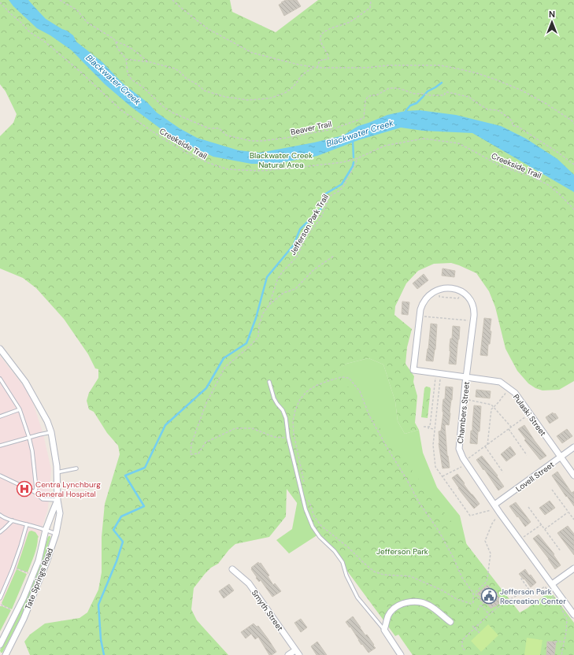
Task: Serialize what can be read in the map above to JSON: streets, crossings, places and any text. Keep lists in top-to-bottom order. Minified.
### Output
{"streets":{"street":["Chambers Street","Pulaski Street","Lovell Street","Tate Springs Road","Smyth Street"],"path":["Beaver Trail","Creekside Trail","Jefferson Park Trail"]},"crossings":[["Creekside Trail","Jefferson Park Trail"],["Chambers Street","Pulaski Street"],["Chambers Street","Lovell Street"],["Pulaski Street","Lovell Street"]],"water":["Blackwater Creek"],"parks":["Blackwater Creek Natural Area","Jefferson Park"],"places":{"hospital":["Centra Lynchburg General Hospital"],"public building":["Jefferson Park Recreation Center"]},"north":"top"}
